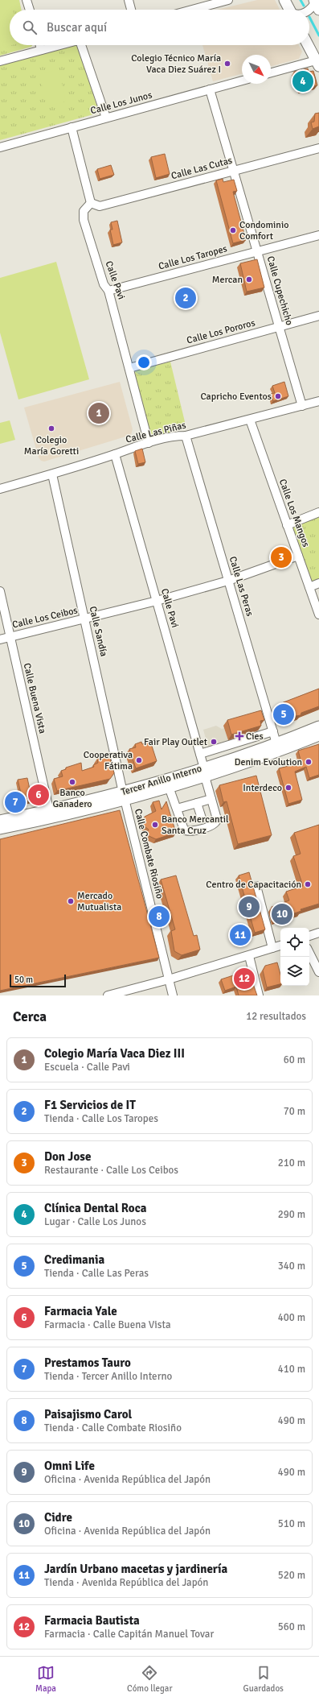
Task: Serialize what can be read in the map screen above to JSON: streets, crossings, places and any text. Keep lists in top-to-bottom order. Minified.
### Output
{"streets":{"main road":["Tercer Anillo Interno"],"street":["Calle Los Junos","Calle Las Cutas","Calle Los Taropes","Calle Pavi","Calle Cupechicho","Calle Los Pororos","Calle Las Piñas","Calle Los Mangos","Calle Las Peras","Calle Los Ceibos","Calle Sandía","Calle Buena Vista","Calle Combate Riosiño"]},"crossings":[["Calle Los Junos","Calle Cupechicho"],["Calle Las Cutas","Calle Pavi"],["Calle Las Cutas","Calle Cupechicho"],["Calle Los Taropes","Calle Pavi"],["Calle Los Taropes","Calle Cupechicho"],["Calle Pavi","Calle Los Pororos"],["Calle Pavi","Calle Las Piñas"],["Calle Pavi","Calle Los Ceibos"],["Calle Pavi","Tercer Anillo Interno"],["Calle Cupechicho","Calle Los Pororos"],["Calle Cupechicho","Calle Las Piñas"],["Calle Las Piñas","Calle Los Mangos"],["Calle Las Piñas","Calle Las Peras"],["Calle Las Piñas","Calle Sandía"],["Calle Los Mangos","Calle Los Ceibos"],["Calle Las Peras","Calle Los Ceibos"],["Calle Las Peras","Tercer Anillo Interno"],["Calle Los Ceibos","Calle Sandía"],["Calle Los Ceibos","Calle Buena Vista"],["Calle Sandía","Tercer Anillo Interno"],["Calle Sandía","Calle Combate Riosiño"],["Calle Buena Vista","Tercer Anillo Interno"],["Tercer Anillo Interno","Calle Combate Riosiño"]],"places":{"other":["Colegio Técnico María Vaca Diez Suárez I","Condominio Comfort","Mercan","Capricho Eventos","Colegio María Goretti","Fair Play Outlet","Cooperativa Fátima","Denim Evolution","Banco Ganadero","Interdeco","Banco Mercantil Santa Cruz","Centro de Capacitación","Mercado Mutualista"],"health":["Cies"]},"scale_bar":"50 m","north":"bottom right","page":{"search":"Buscar aquí","pins":["4","2","1","3","5","6","7","9","10","8","11","12"],"scale":"50 m","heading":["Cerca","12 resultados"],"list":[{"mark":"1","name":"Colegio María Vaca Diez III","note":"Escuela · Calle Pavi","value":"60 m"},{"mark":"2","name":"F1 Servicios de IT","note":"Tienda · Calle Los Taropes","value":"70 m"},{"mark":"3","name":"Don Jose","note":"Restaurante · Calle Los Ceibos","value":"210 m"},{"mark":"4","name":"Clínica Dental Roca","note":"Lugar · Calle Los Junos","value":"290 m"},{"mark":"5","name":"Credimania","note":"Tienda · Calle Las Peras","value":"340 m"},{"mark":"6","name":"Farmacia Yale","note":"Farmacia · Calle Buena Vista","value":"400 m"},{"mark":"7","name":"Prestamos Tauro","note":"Tienda · Tercer Anillo Interno","value":"410 m"},{"mark":"8","name":"Paisajismo Carol","note":"Tienda · Calle Combate Riosiño","value":"490 m"},{"mark":"9","name":"Omni Life","note":"Oficina · Avenida República del Japón","value":"490 m"},{"mark":"10","name":"Cidre","note":"Oficina · Avenida República del Japón","value":"510 m"},{"mark":"11","name":"Jardín Urbano macetas y jardinería","note":"Tienda · Avenida República del Japón","value":"520 m"},{"mark":"12","name":"Farmacia Bautista","note":"Farmacia · Calle Capitán Manuel Tovar","value":"560 m"}],"nav":["Mapa","Cómo llegar","Guardados"]}}
